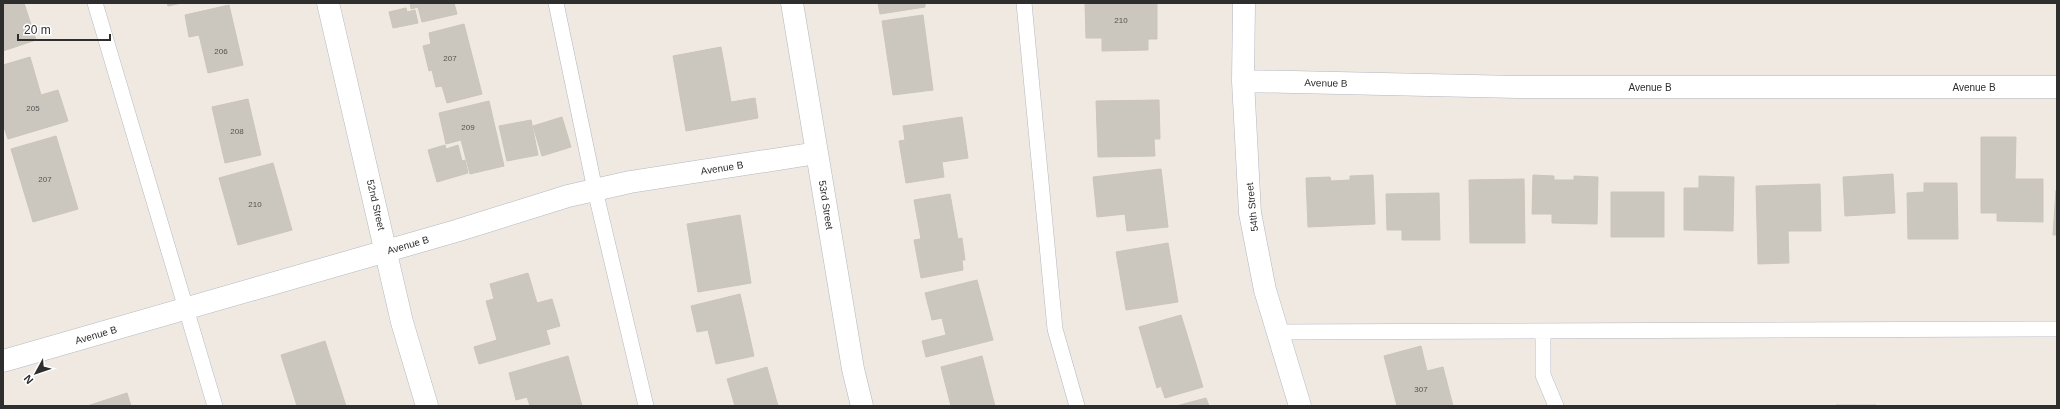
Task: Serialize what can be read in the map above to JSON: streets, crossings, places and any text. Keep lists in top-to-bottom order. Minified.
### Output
{"streets":{"street":["Avenue B","52nd Street","53rd Street","54th Street"]},"crossings":[["Avenue B","52nd Street"],["Avenue B","53rd Street"],["Avenue B","54th Street"]],"house_numbers":["210","206","207","205","209","208","207","210","307"],"scale_bar":"20 m","north":"bottom left"}
